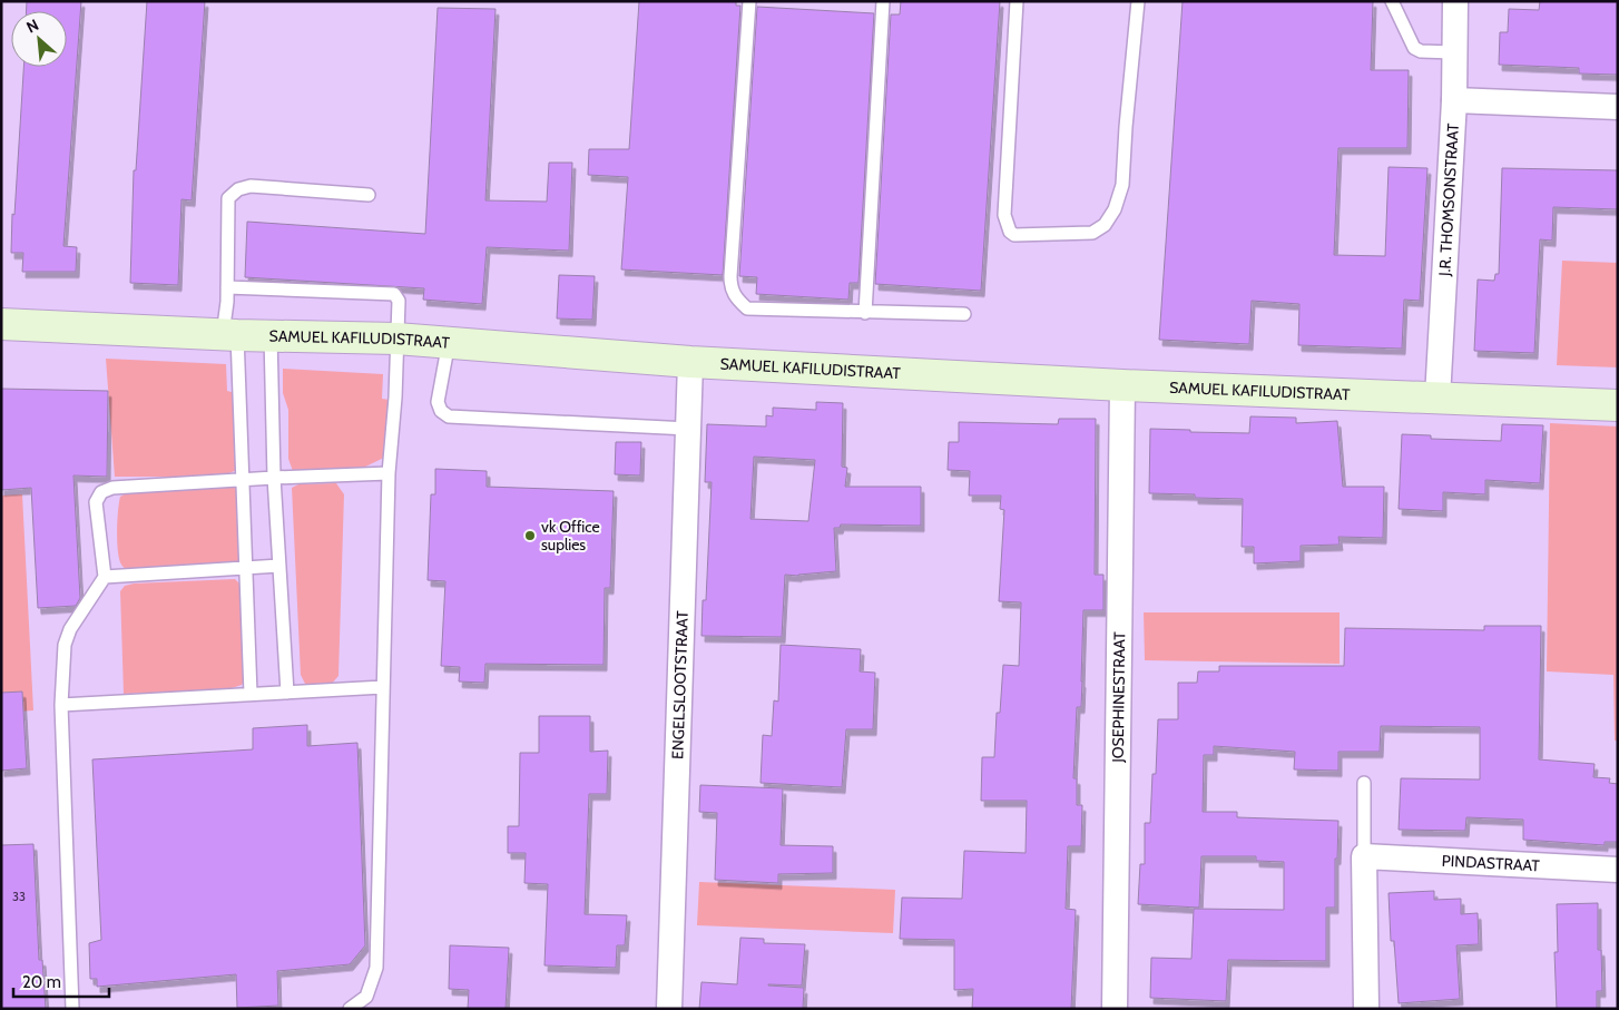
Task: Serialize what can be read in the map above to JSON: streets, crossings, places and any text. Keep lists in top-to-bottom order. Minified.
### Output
{"streets":{"street":["J.R. THOMSONSTRAAT","SAMUEL KAFILUDISTRAAT","ENGELSLOOTSTRAAT","JOSEPHINESTRAAT","PINDASTRAAT"]},"crossings":[["J.R. THOMSONSTRAAT","SAMUEL KAFILUDISTRAAT"],["SAMUEL KAFILUDISTRAAT","ENGELSLOOTSTRAAT"],["SAMUEL KAFILUDISTRAAT","JOSEPHINESTRAAT"]],"places":["vk Office suplies"],"house_numbers":["33"],"scale_bar":"20 m","north":"top left"}
